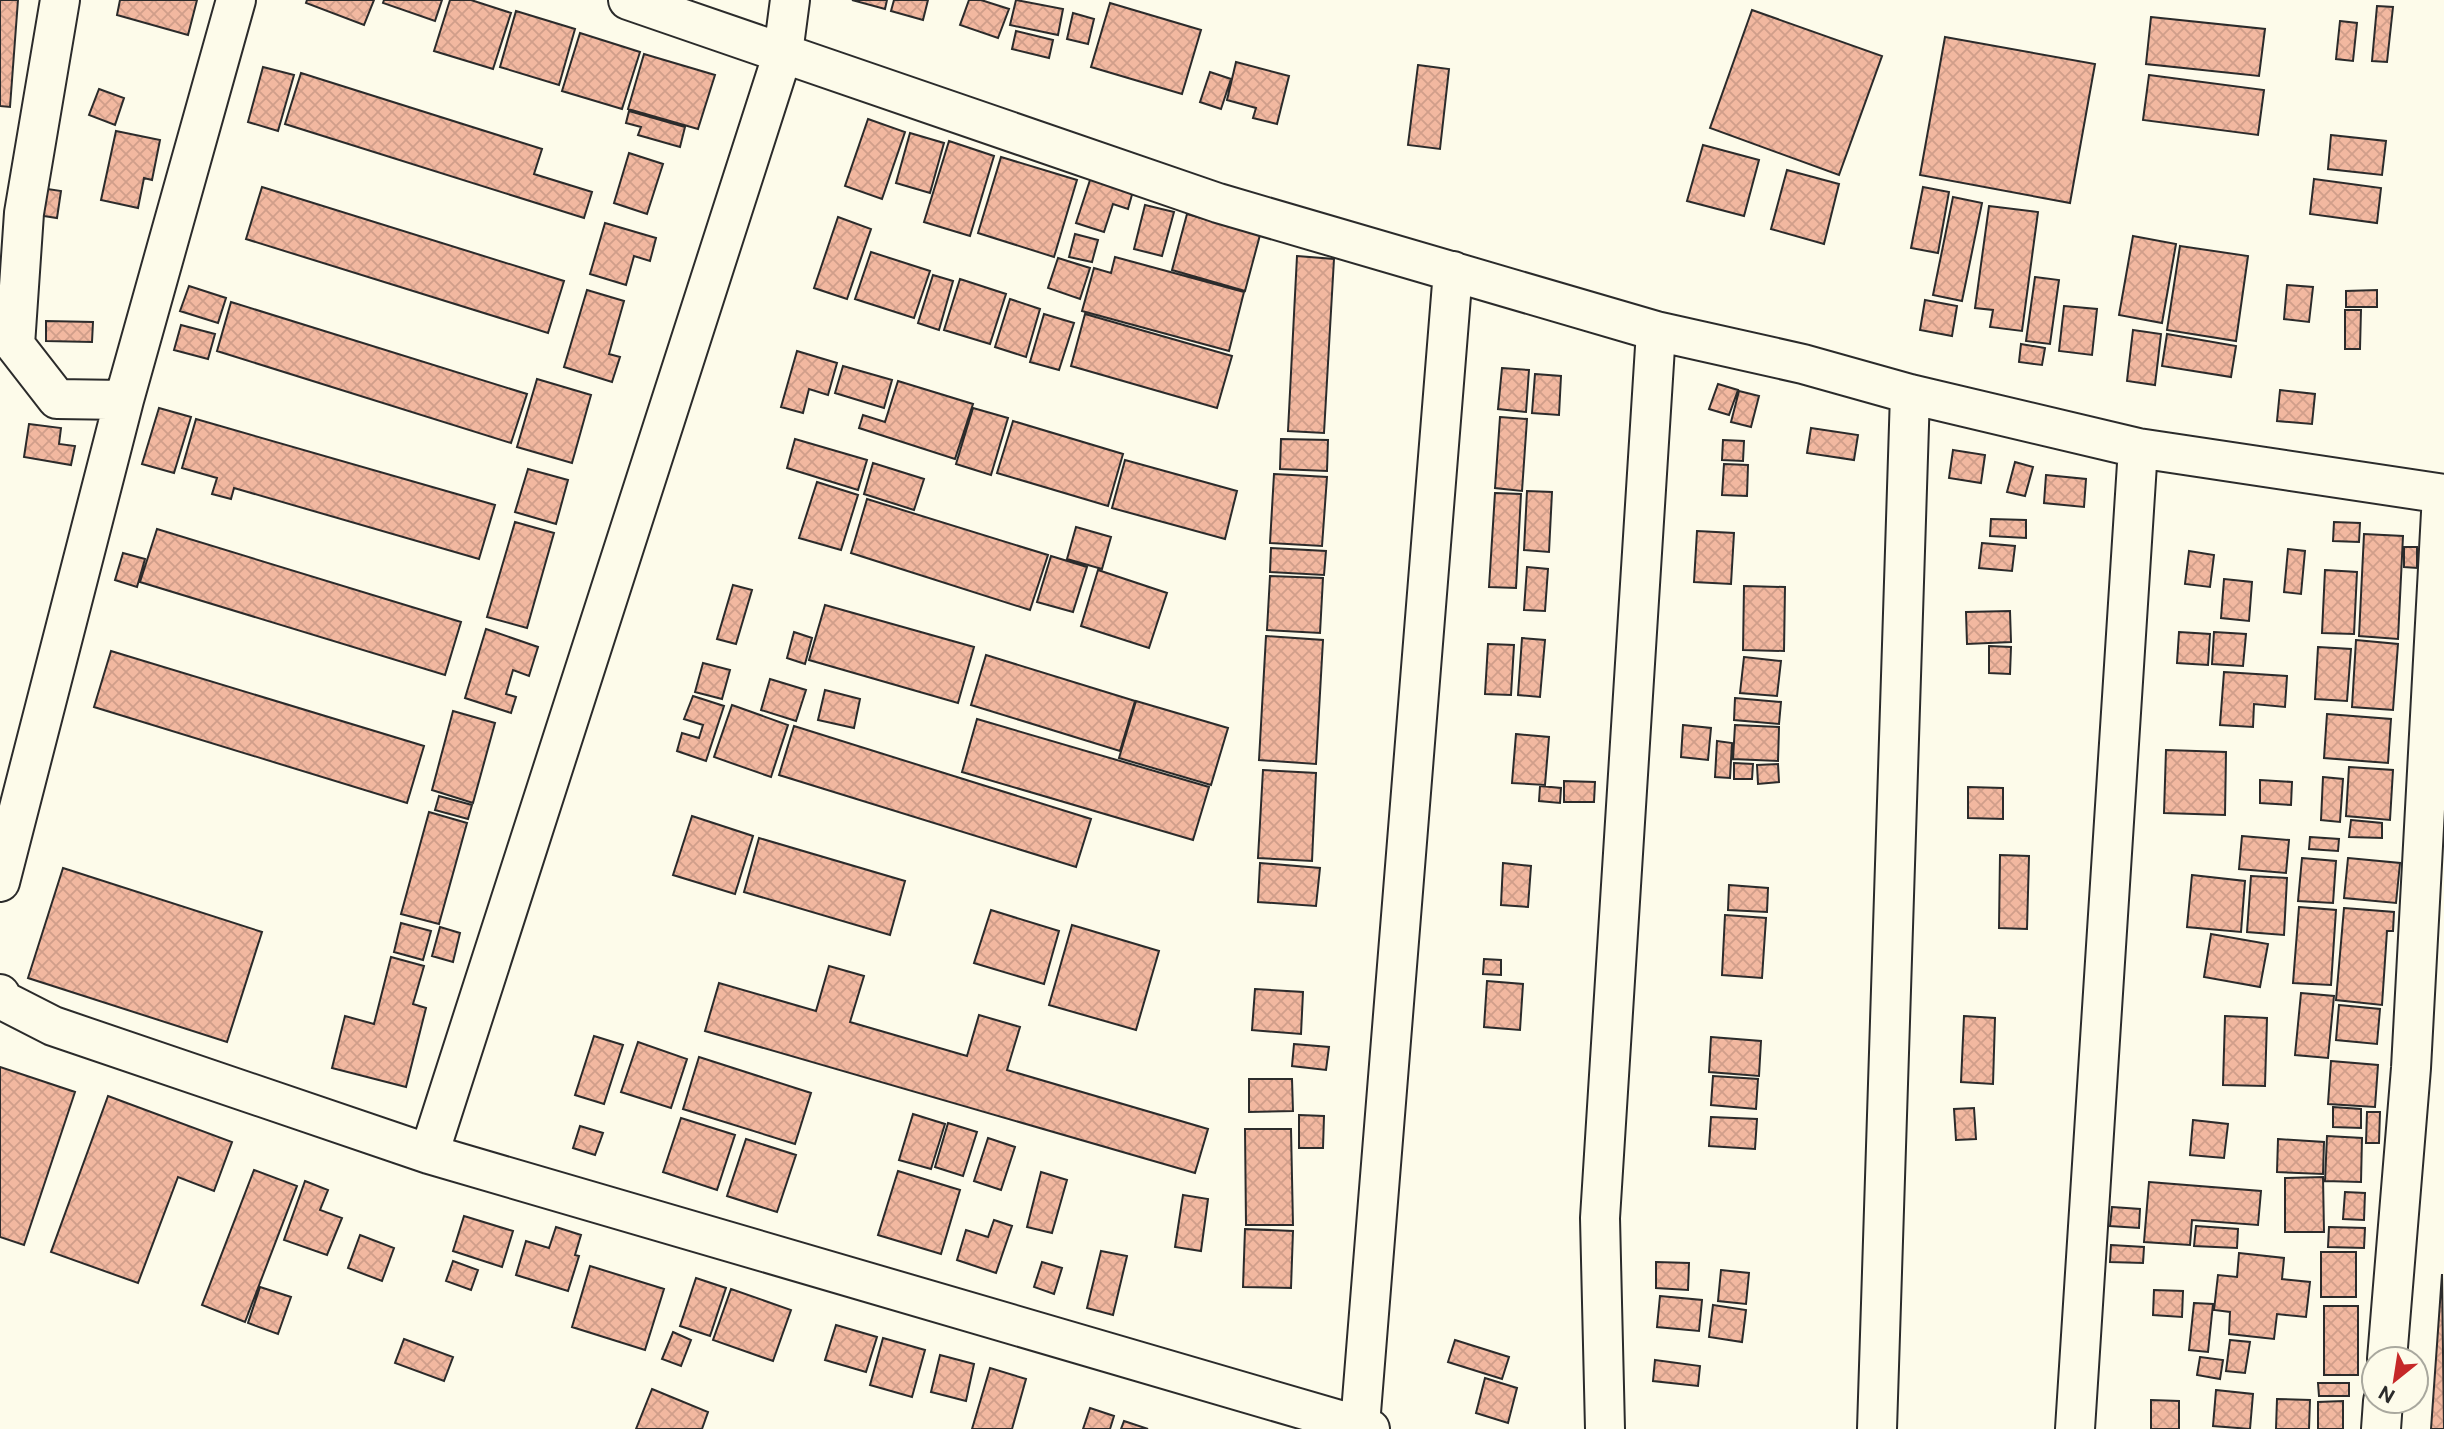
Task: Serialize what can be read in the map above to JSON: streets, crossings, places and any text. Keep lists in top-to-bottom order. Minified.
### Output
{"north":"bottom left"}
